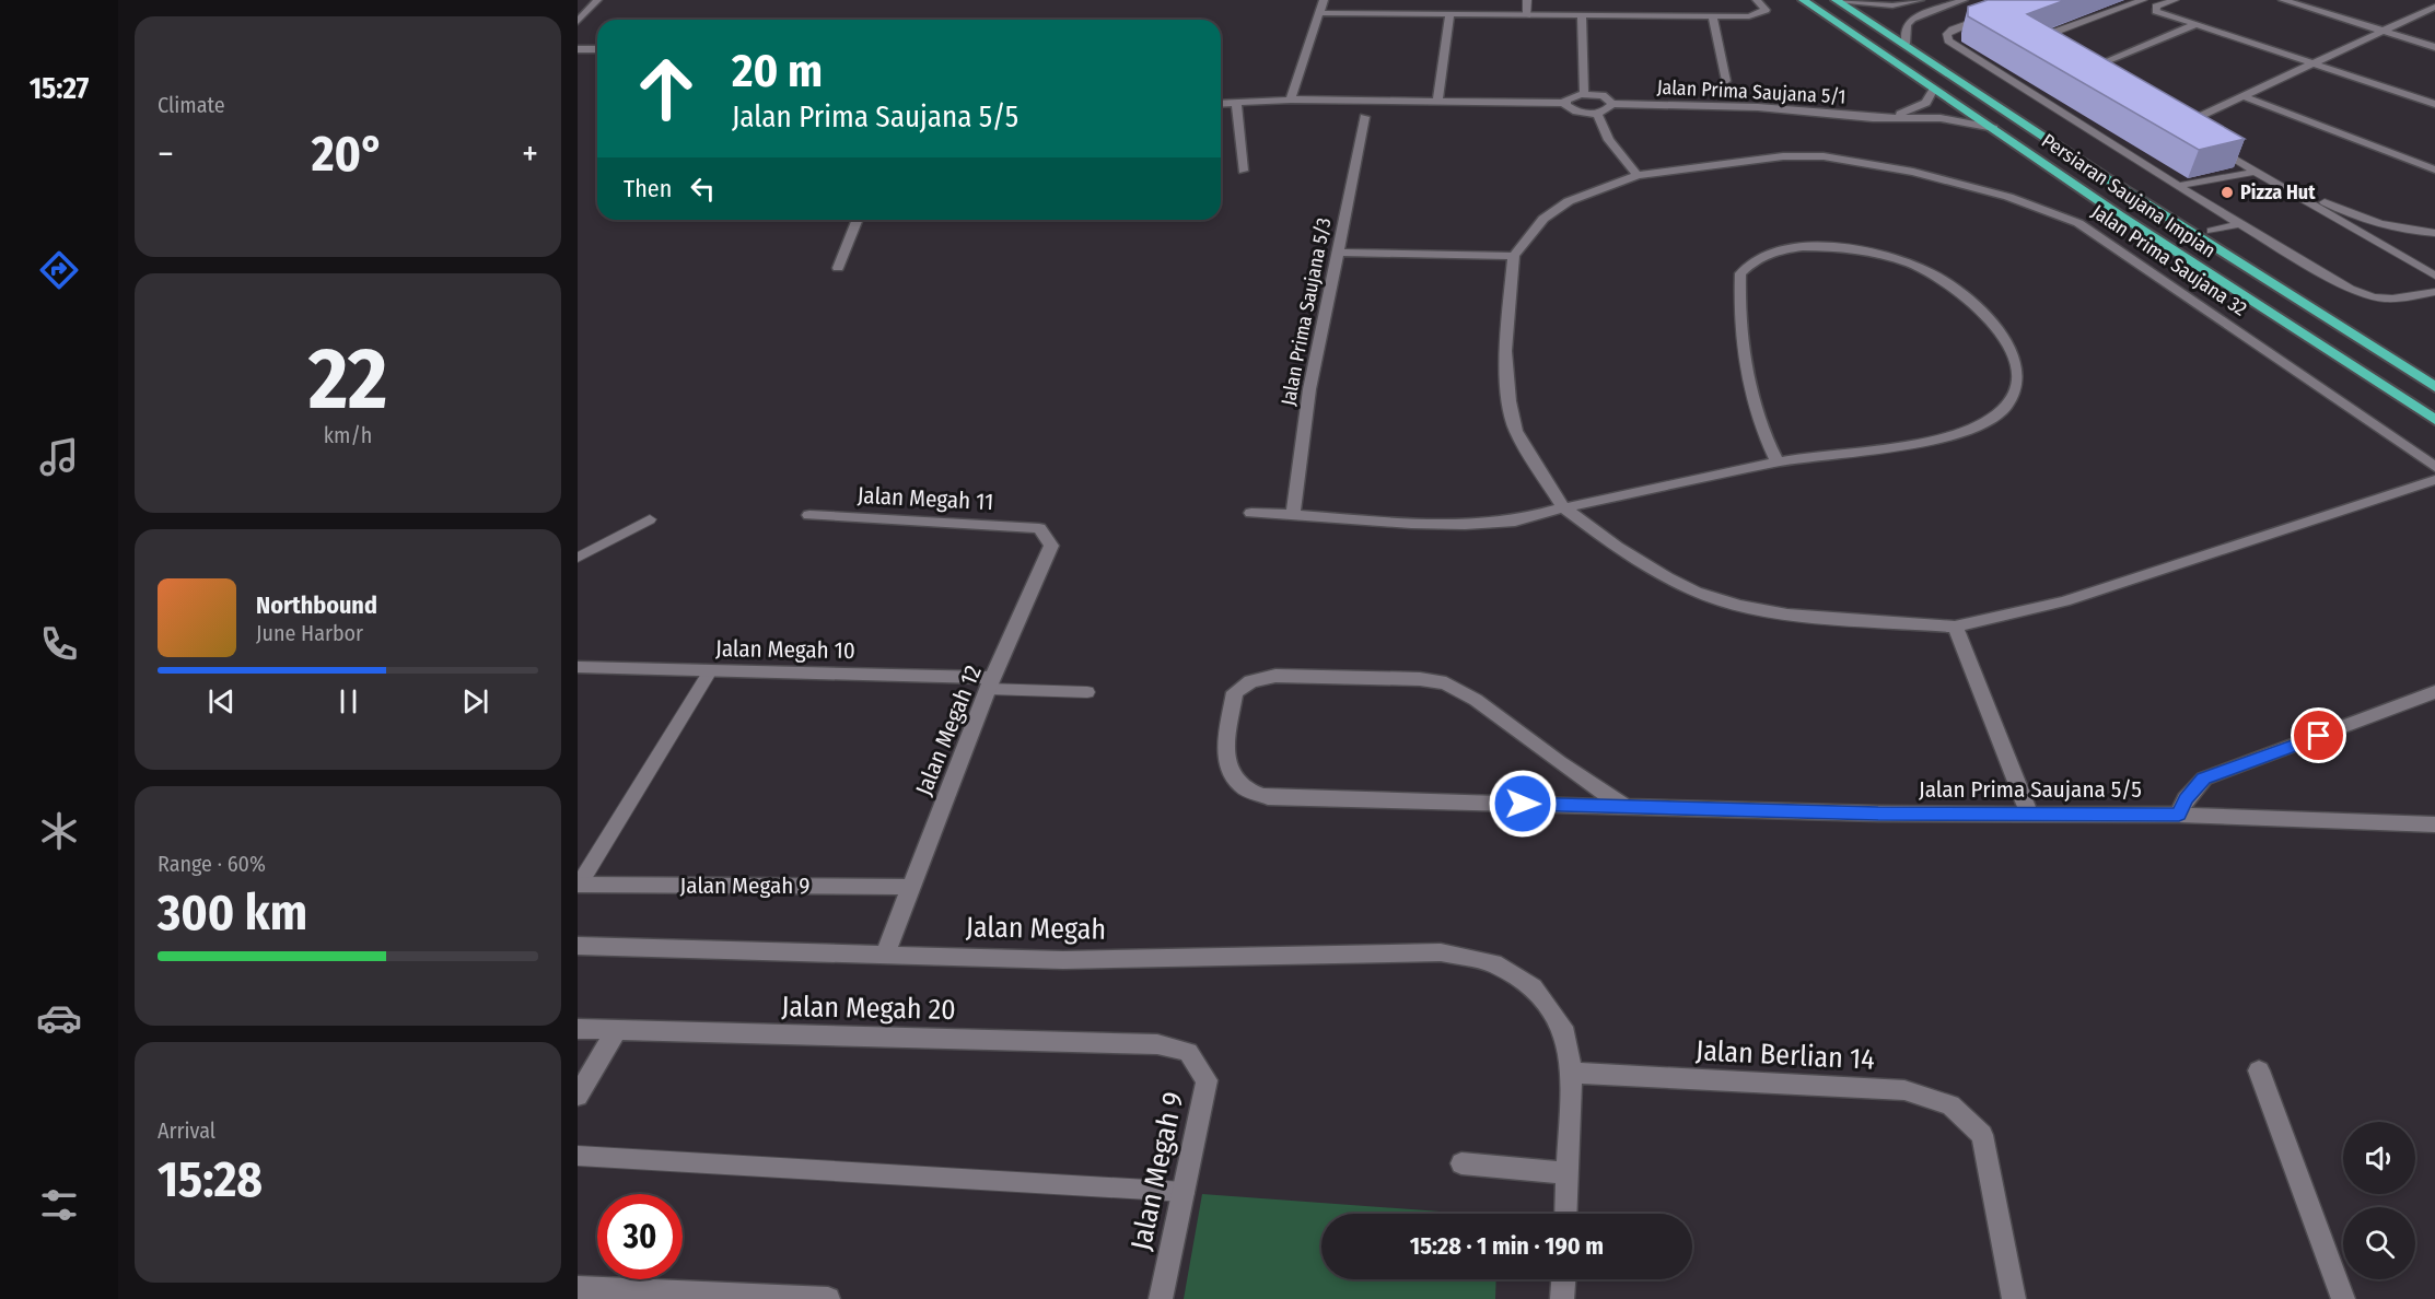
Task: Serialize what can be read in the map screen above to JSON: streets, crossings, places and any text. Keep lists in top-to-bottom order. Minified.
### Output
{"streets":{"highway":["Persiaran Saujana Impian"],"street":["Jalan Prima Saujana 5/1","Jalan Prima Saujana 32","Jalan Prima Saujana 5/3","Jalan Megah 11","Jalan Megah 10","Jalan Megah 12","Jalan Prima Saujana 5/5","Jalan Megah 9","Jalan Megah","Jalan Megah 20","Jalan Berlian 14"]},"crossings":[["Jalan Prima Saujana 5/1","Persiaran Saujana Impian"],["Jalan Megah 11","Jalan Megah 12"],["Jalan Megah 10","Jalan Megah 12"],["Jalan Megah 12","Jalan Megah 9"],["Jalan Megah 12","Jalan Megah"],["Jalan Megah 9","Jalan Megah 20"],["Jalan Megah","Jalan Berlian 14"]],"places":["Pizza Hut"],"page":{"tabs":"15:27","tile":["Climate",["22","km/h"],["Range · 60%","300 km"],["Arrival","15:28"]],"turn":["20 m","Jalan Prima Saujana 5/5"],"heat":["−","20°","+"],"then":"Then","song":["Northbound","June Harbor"],"limit":"30","trip":"15:28 · 1 min · 190 m"}}
